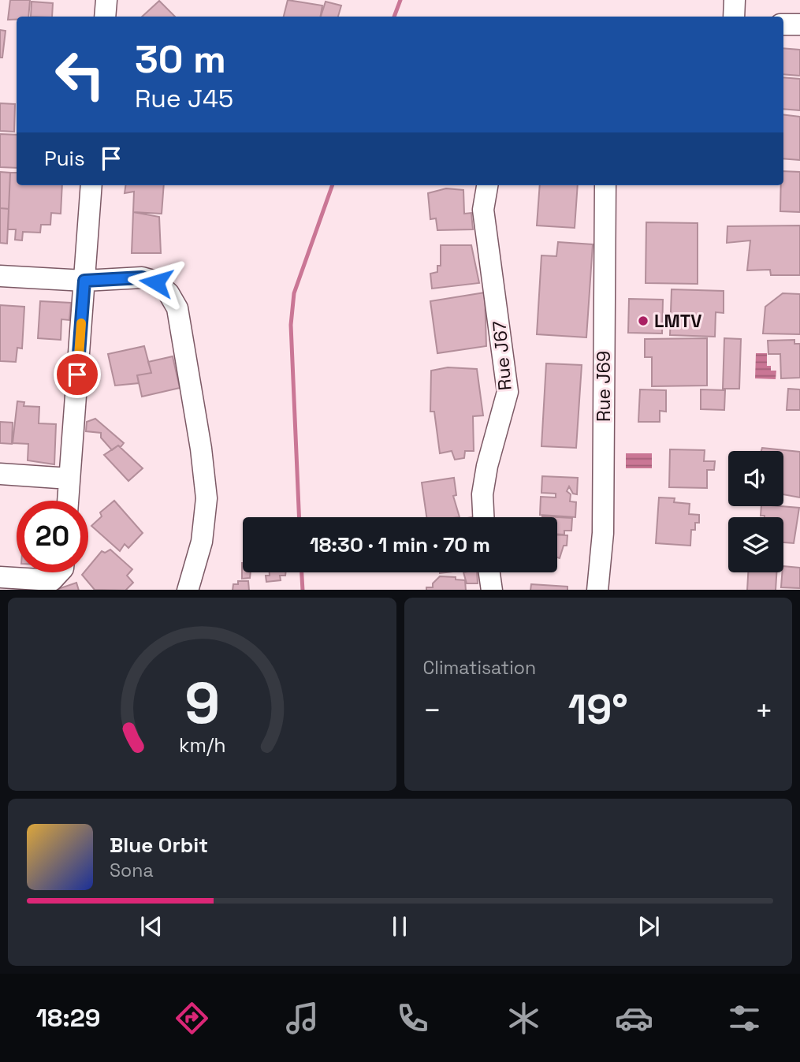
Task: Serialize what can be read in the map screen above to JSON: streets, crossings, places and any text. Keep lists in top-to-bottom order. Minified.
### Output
{"streets":{"street":["Rue J67","Rue J69"]},"places":["LMTV"],"page":{"turn":["30 m","Rue J45"],"then":"Puis","limit":"20","trip":"18:30 · 1 min · 70 m","tile":"Climatisation","heat":["−","19°","+"],"song":["Blue Orbit","Sona"],"tabs":"18:29","gauge":["9","km/h"]}}
